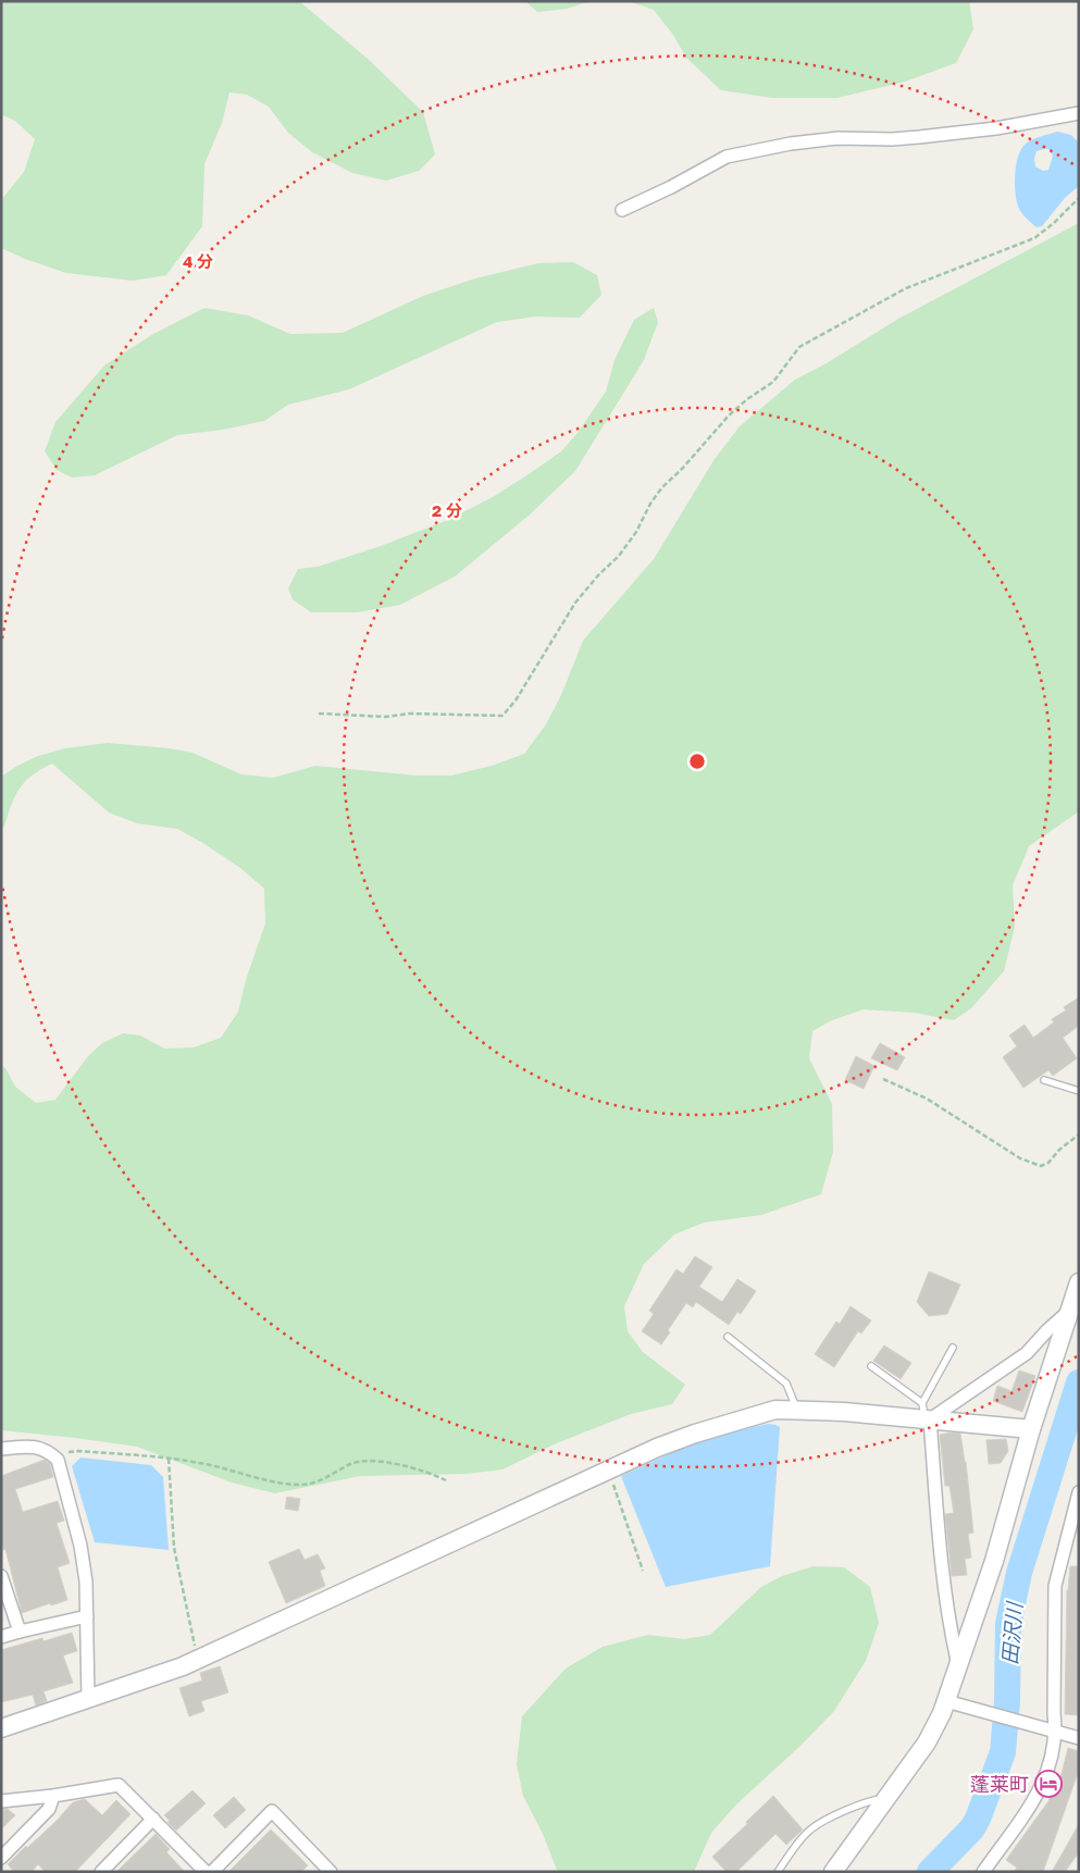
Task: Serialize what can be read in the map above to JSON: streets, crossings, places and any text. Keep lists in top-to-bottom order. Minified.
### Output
{"water":["田沢川"],"places":{"hotel":["蓬莱町"]},"rings":["4 分","2 分"]}
